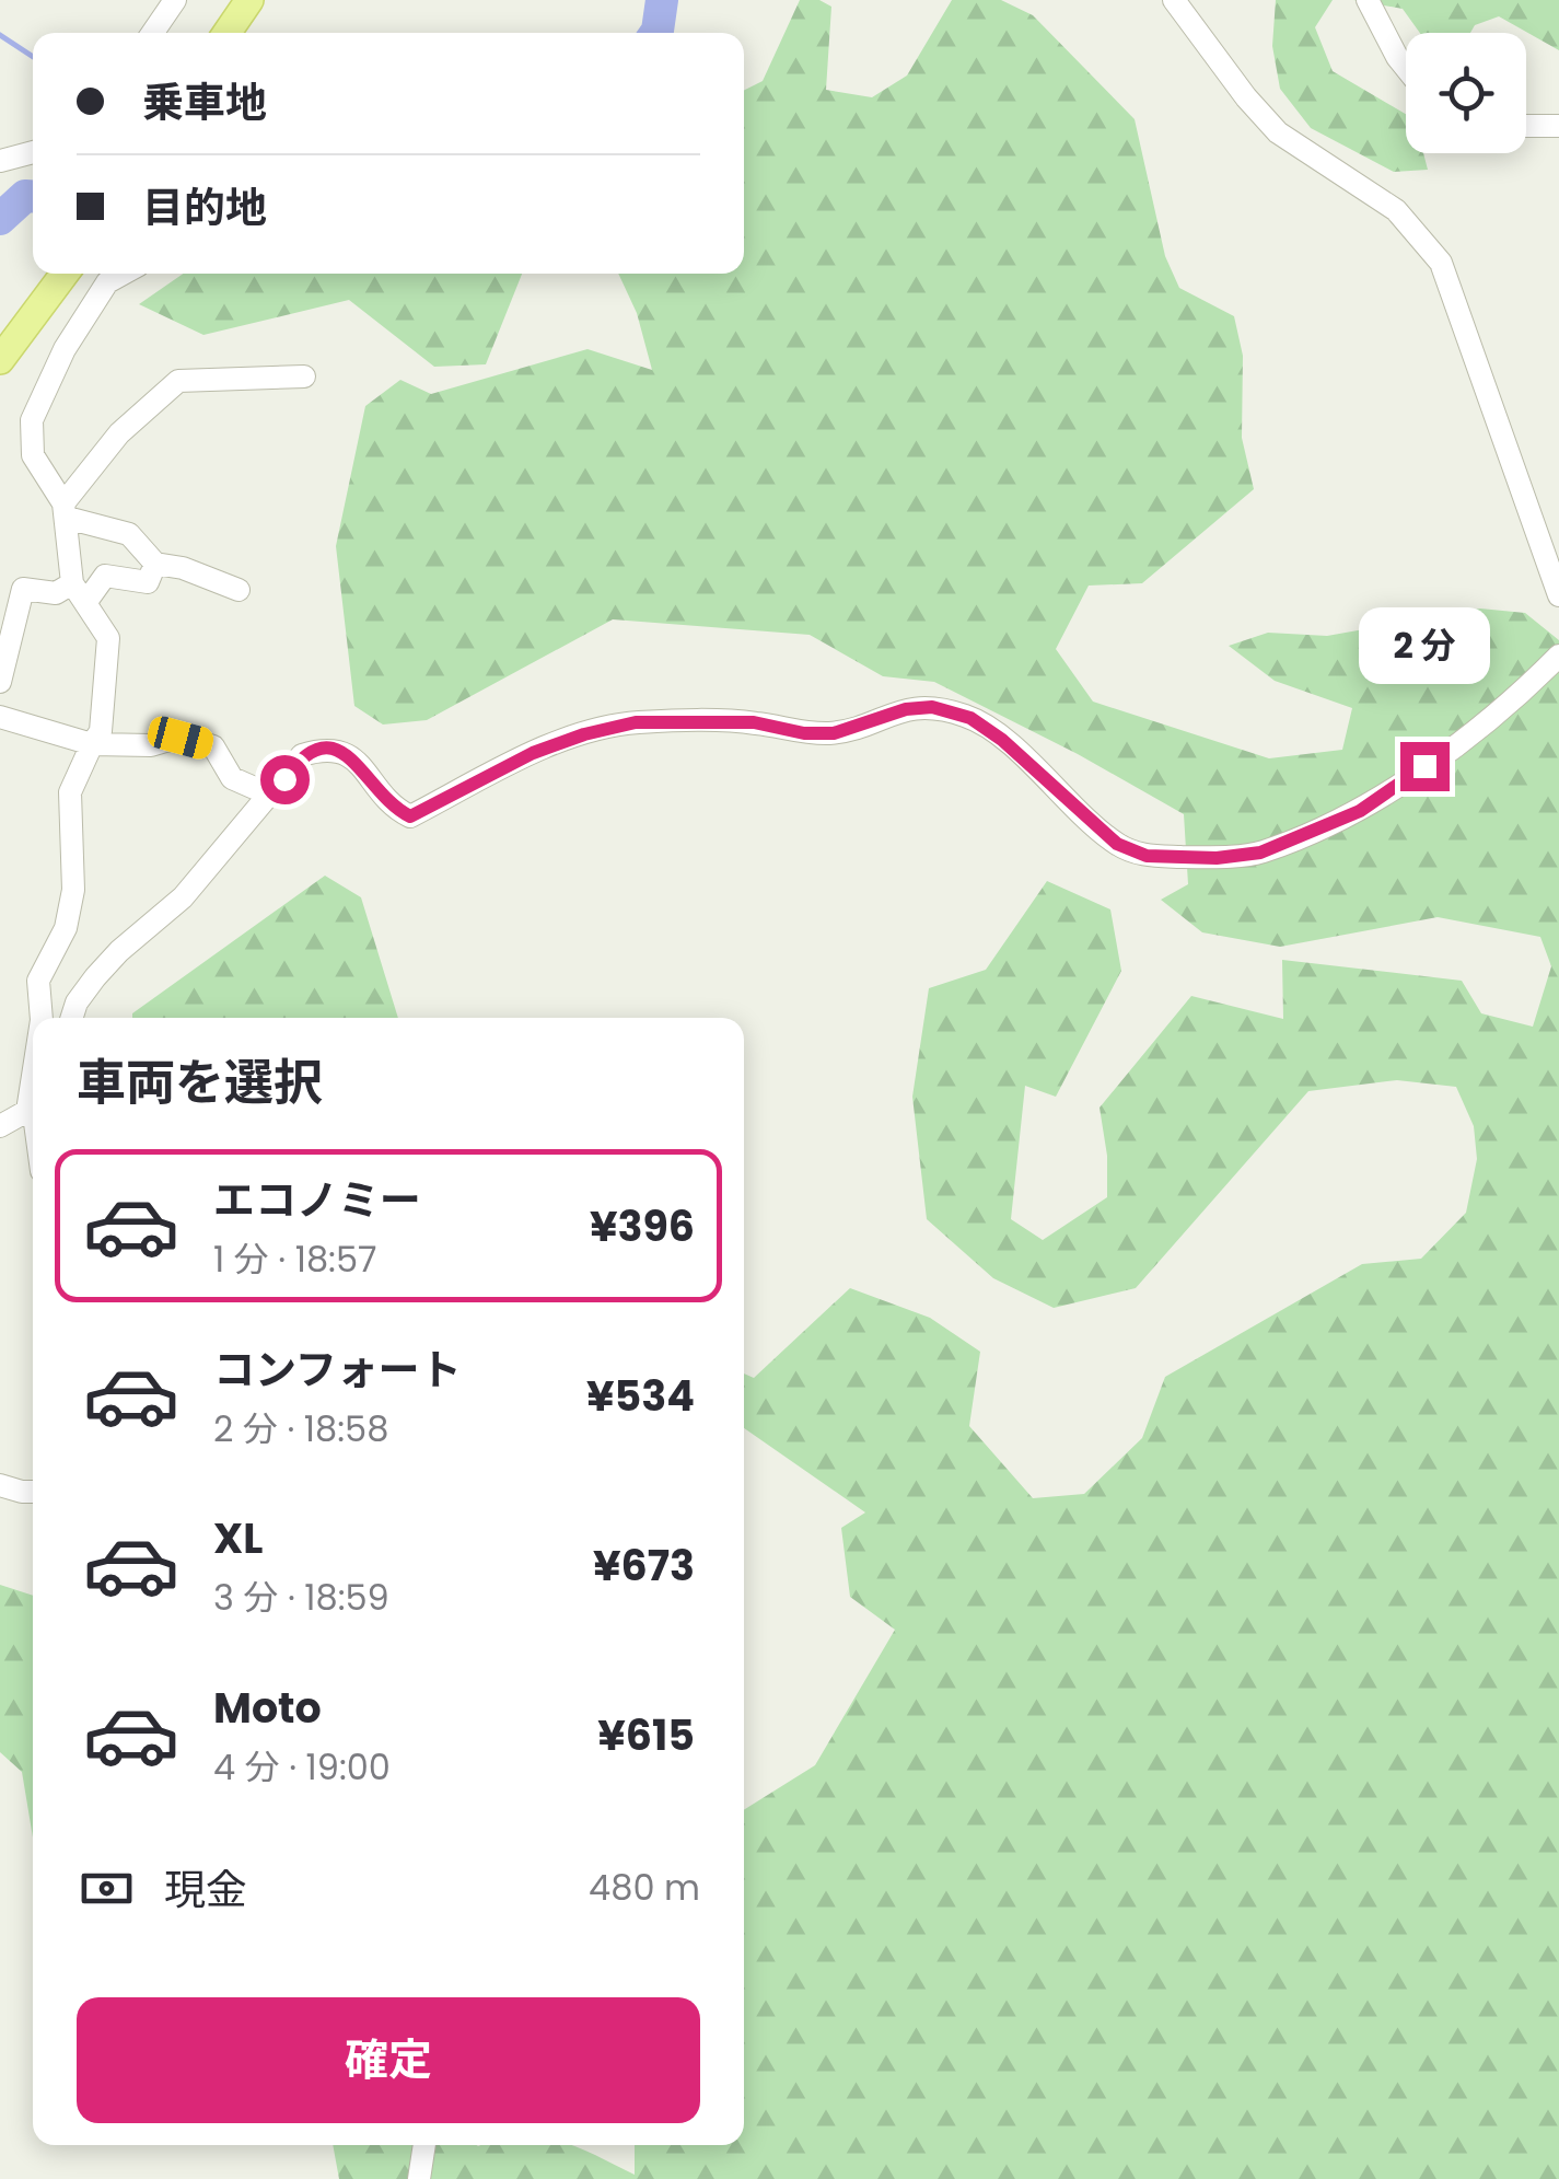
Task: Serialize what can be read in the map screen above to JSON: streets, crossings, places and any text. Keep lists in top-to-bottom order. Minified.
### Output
{"page":{"banner":["乗車地","目的地"],"bubble":"2 分","heading":"車両を選択","list":[{"name":"エコノミー","note":"1 分 · 18:57","value":"¥396"},{"name":"コンフォート","note":"2 分 · 18:58","value":"¥534"},{"name":"XL","note":"3 分 · 18:59","value":"¥673"},{"name":"Moto","note":"4 分 · 19:00","value":"¥615"}],"pay":["現金","480 m"],"buttons":"確定"}}
